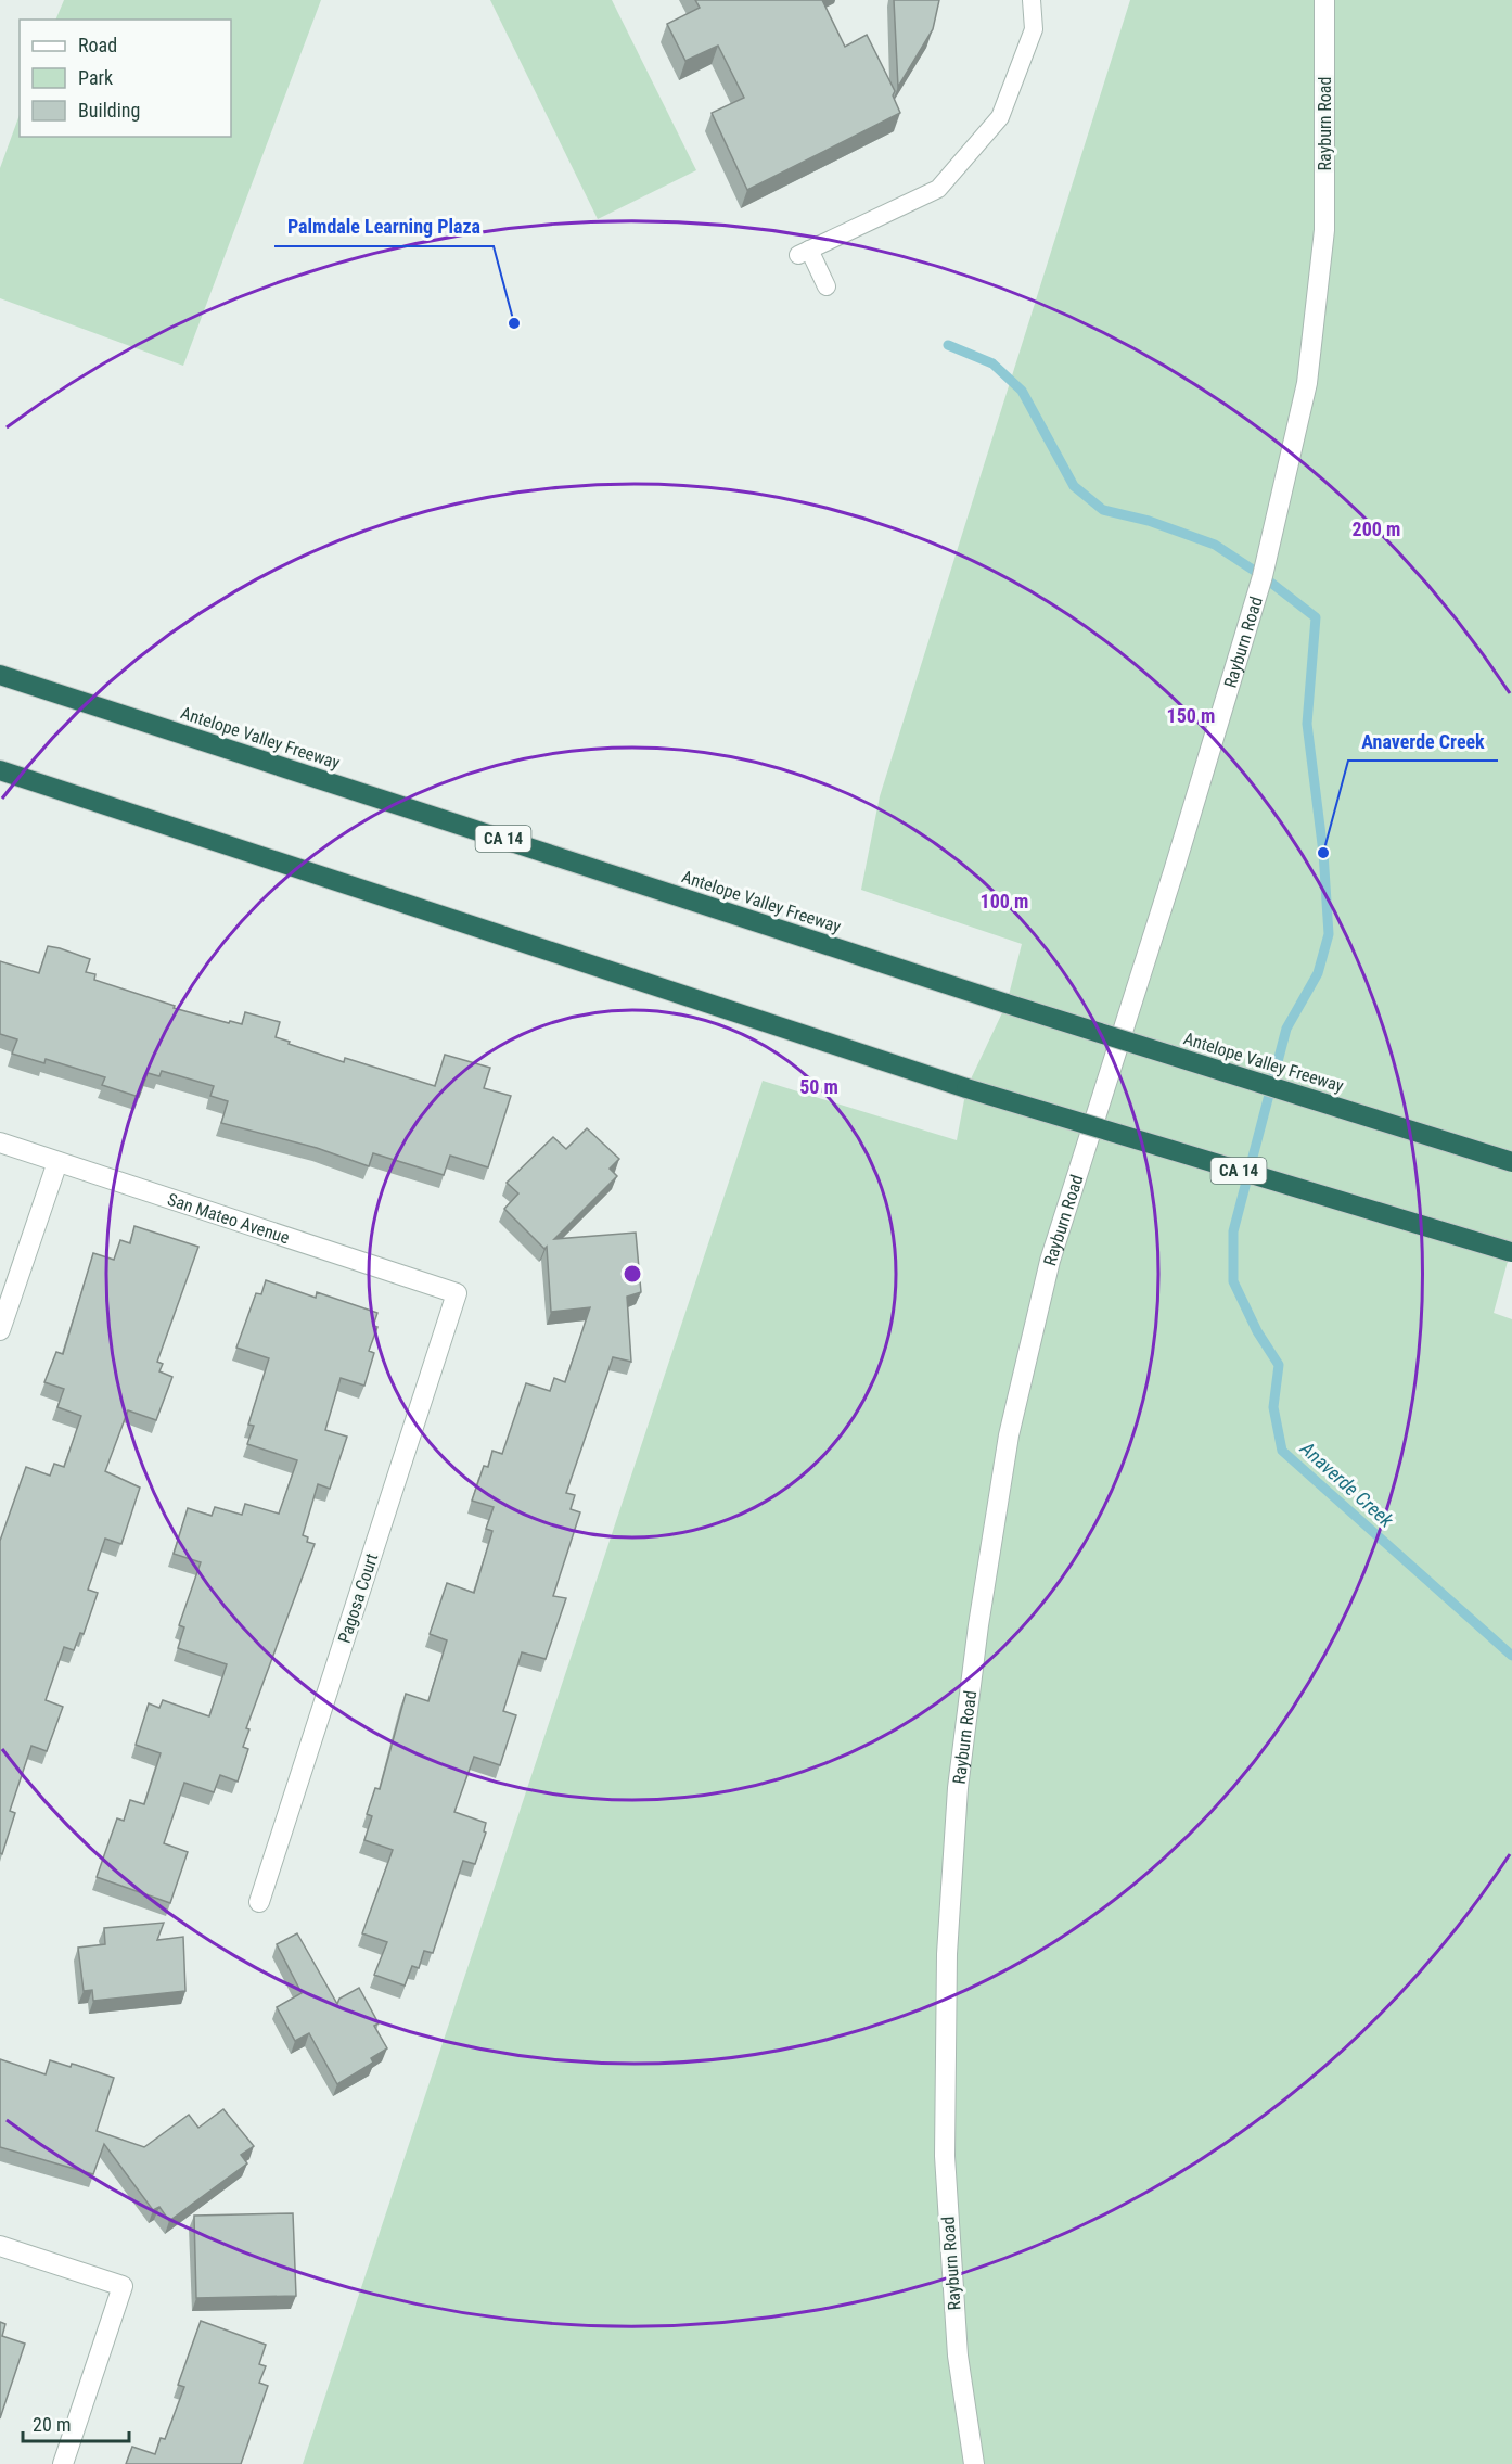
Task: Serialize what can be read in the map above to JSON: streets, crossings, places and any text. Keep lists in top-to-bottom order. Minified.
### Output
{"streets":{"highway":["Antelope Valley Freeway","CA 14"],"street":["Rayburn Road","San Mateo Avenue","Pagosa Court"]},"crossings":[["San Mateo Avenue","Pagosa Court"]],"water":["Anaverde Creek"],"places":["Palmdale Learning Plaza","Anaverde Creek"],"legend":["Road","Park","Building"],"scale_bar":"20 m","rings":["200 m","150 m","100 m","50 m"]}
